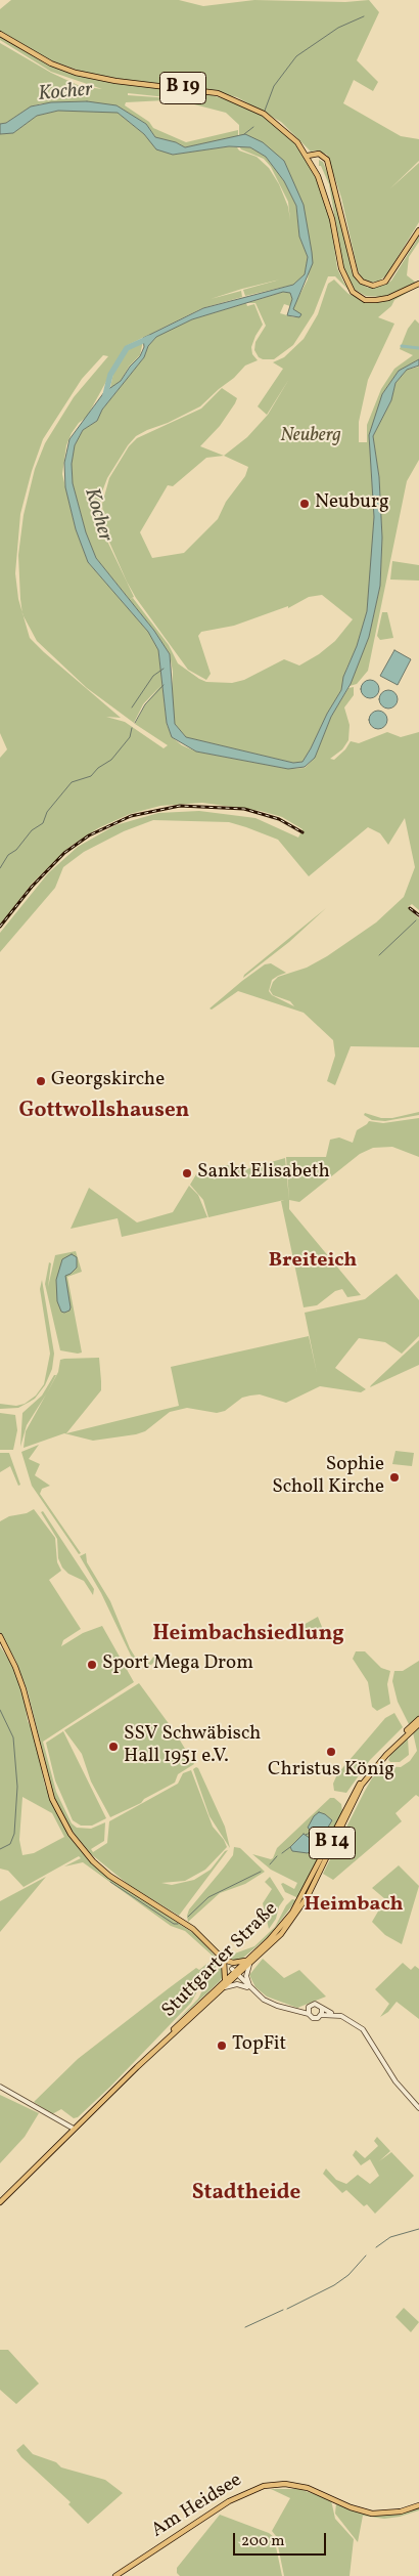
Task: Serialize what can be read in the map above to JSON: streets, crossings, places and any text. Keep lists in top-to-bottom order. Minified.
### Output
{"streets":{"main road":["B 19","B 14","Stuttgarter Straße","Am Heidsee"]},"districts":["Gottwollshausen","Breiteich","Heimbachsiedlung","Heimbach","Stadtheide"],"water":["Kocher"],"parks":["Neuberg"],"places":["Neuburg","Georgskirche","Sankt Elisabeth","Sophie Scholl Kirche","Sport Mega Drom","SSV Schwäbisch Hall 1951 e.V.","Christus König","TopFit"],"scale_bar":"200 m"}
